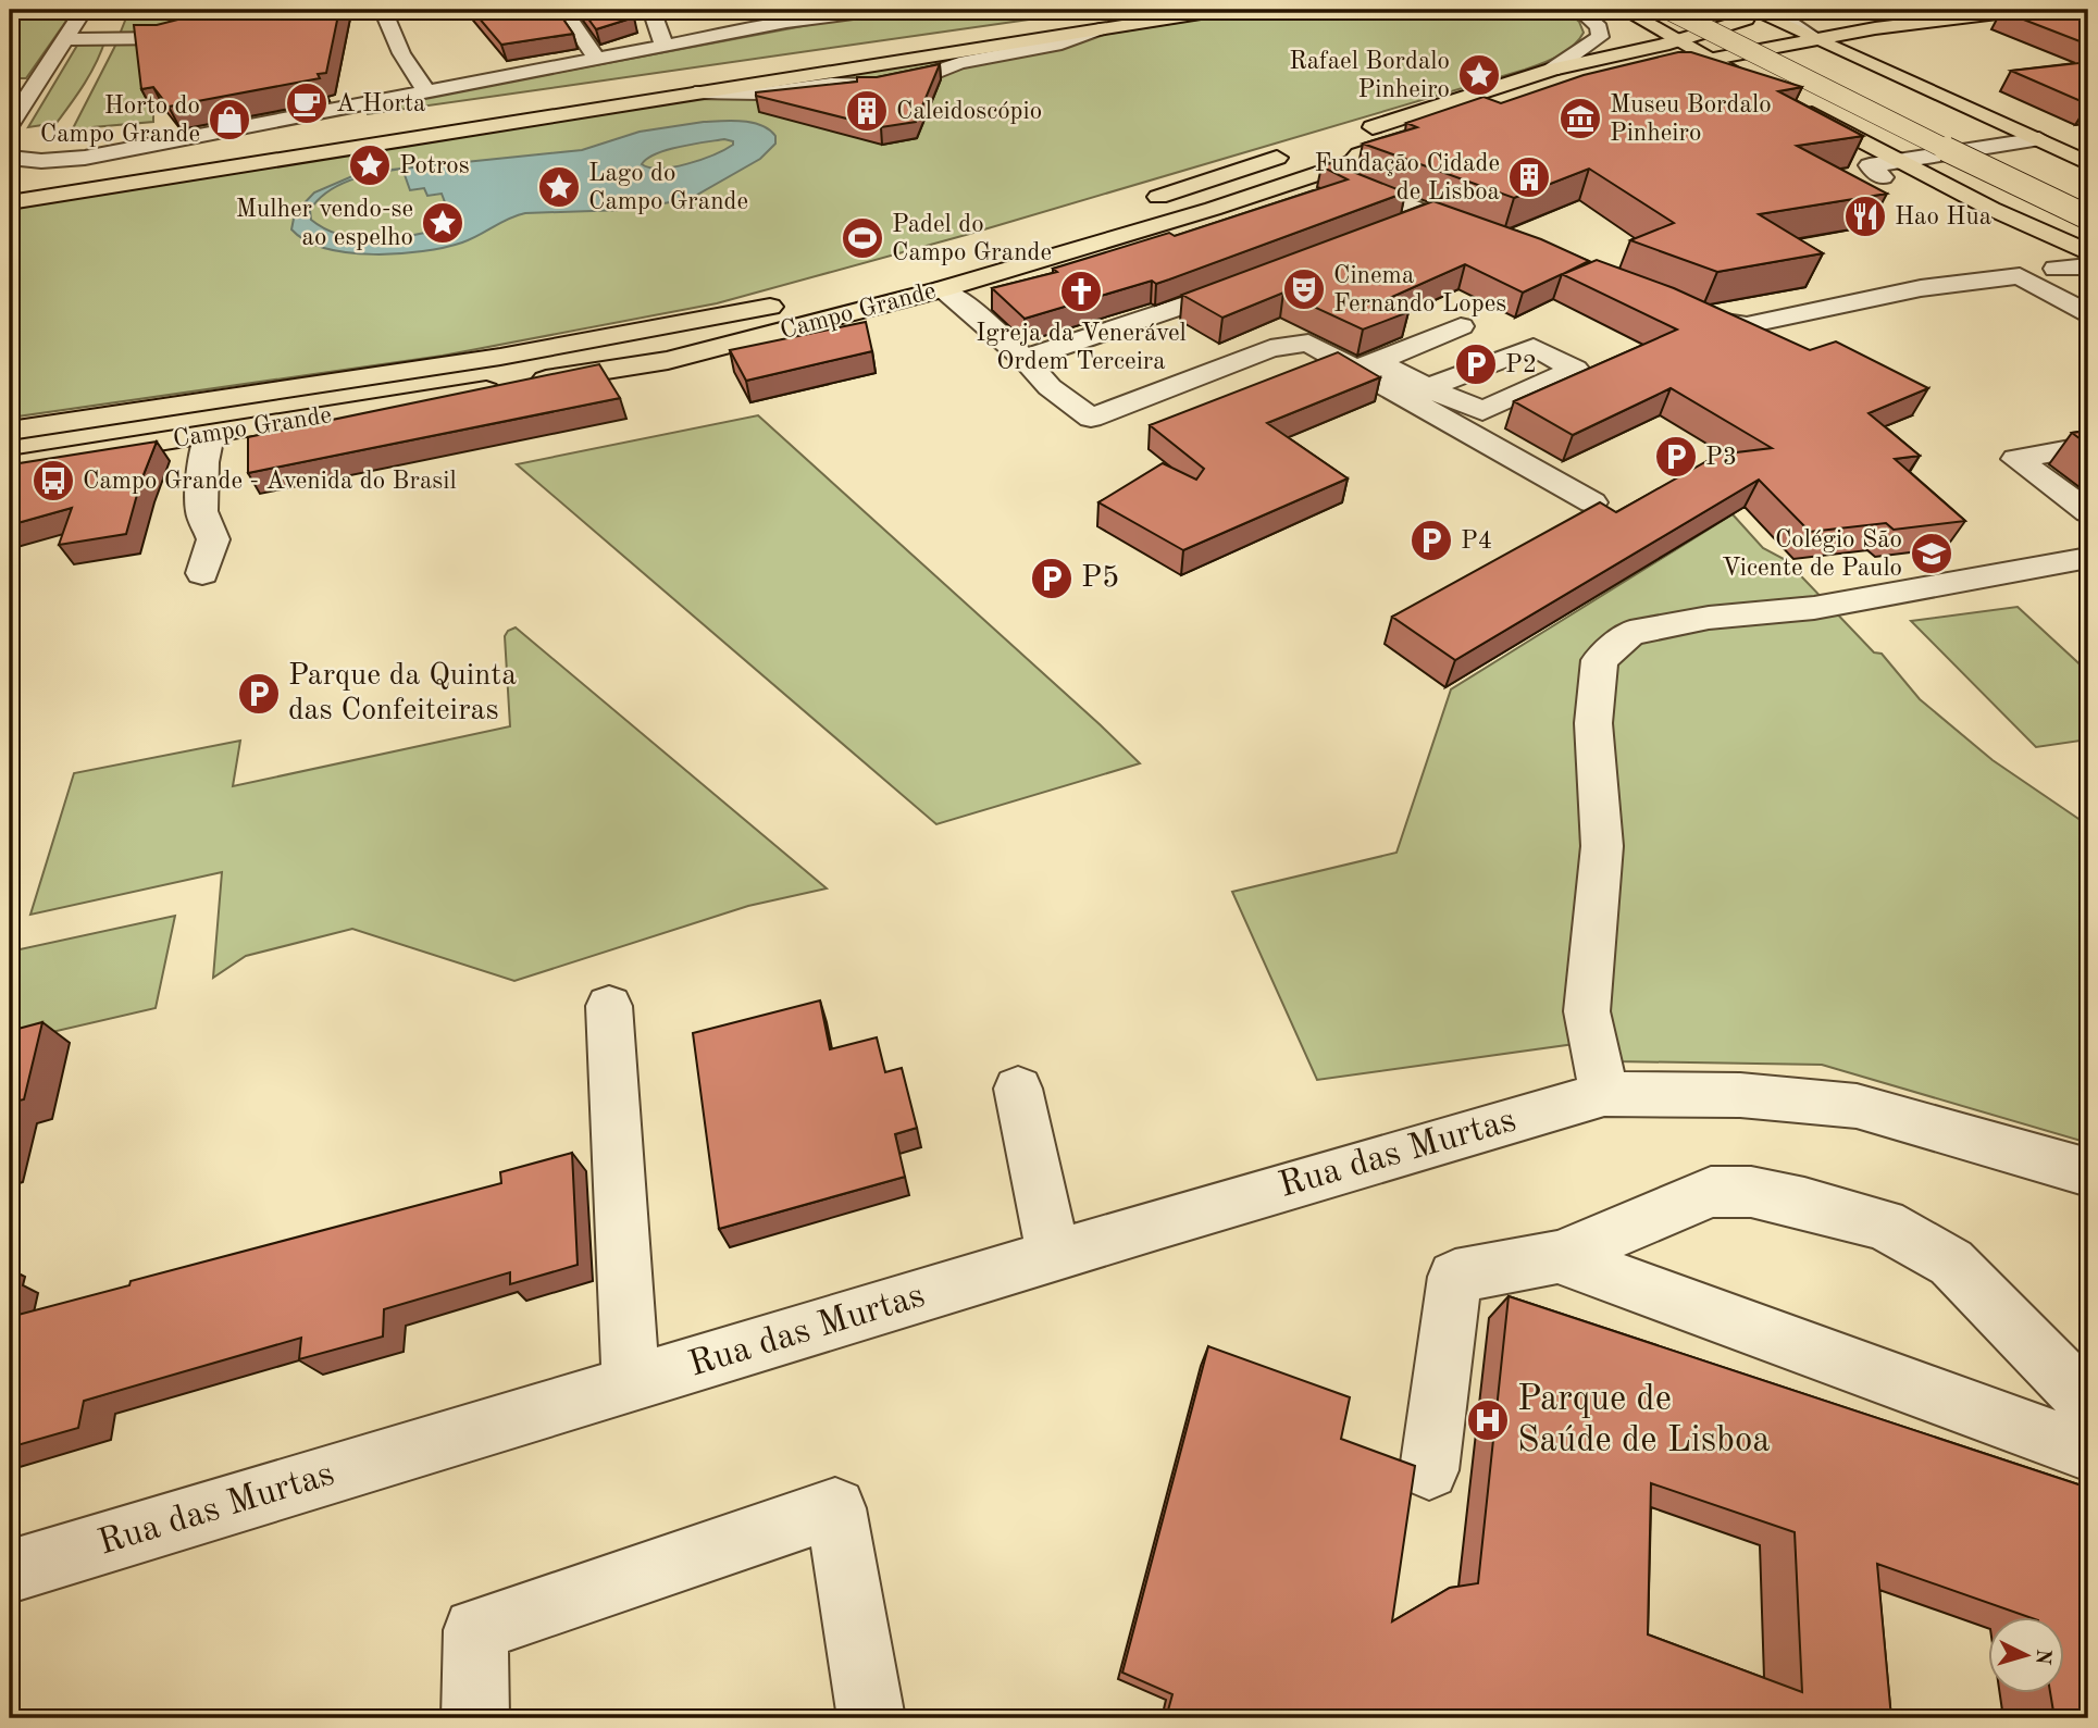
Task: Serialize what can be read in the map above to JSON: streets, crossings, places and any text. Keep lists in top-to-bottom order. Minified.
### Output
{"streets":{"main road":["Campo Grande"],"street":["Rua das Murtas"]},"places":{"place":["Rafael Bordalo Pinheiro","Potros","Lago do Campo Grande","Mulher vendo-se ao espelho"],"cafe":["A Horta"],"building":["Caleidoscópio","Fundação Cidade de Lisboa"],"museum":["Museu Bordalo Pinheiro"],"shop":["Horto do Campo Grande"],"restaurant":["Hao Hua"],"sports":["Padel do Campo Grande"],"theatre":["Cinema Fernando Lopes"],"church":["Igreja da Venerável Ordem Terceira"],"parking":["P2","P3","P4","P5","Parque da Quinta das Confeiteiras"],"bus stop":["Campo Grande - Avenida do Brasil"],"school or university":["Colégio São Vicente de Paulo"],"hospital":["Parque de Saúde de Lisboa"]},"north":"right"}
